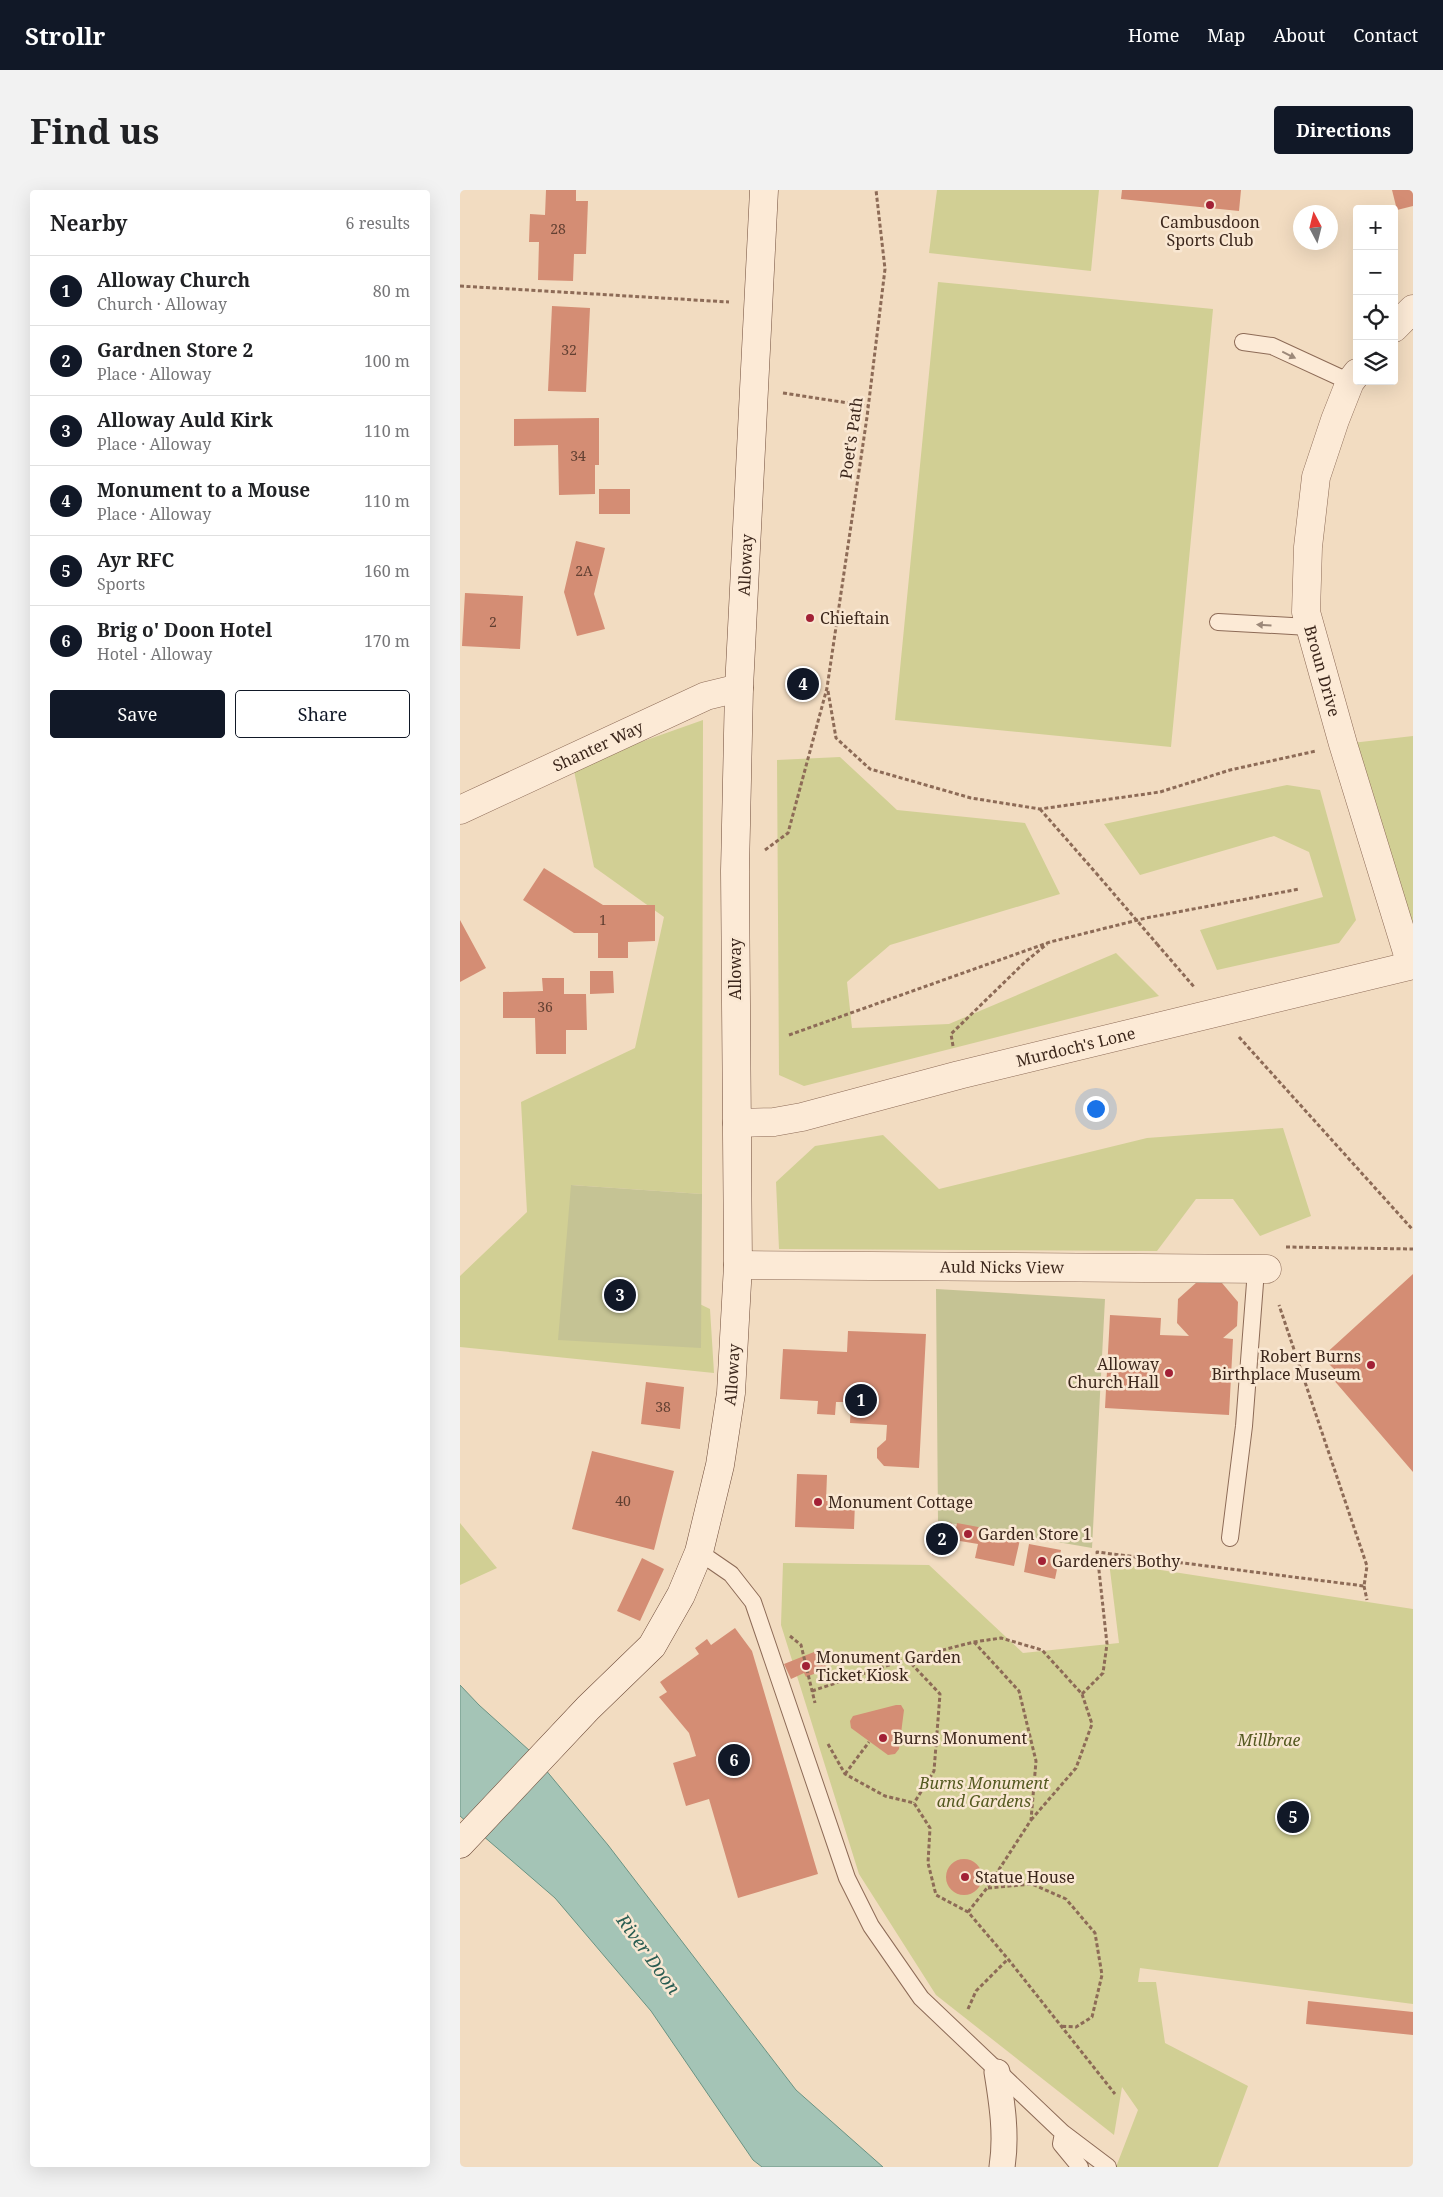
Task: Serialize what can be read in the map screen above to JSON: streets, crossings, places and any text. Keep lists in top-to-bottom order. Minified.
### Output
{"streets":{"street":["Alloway","Broun Drive","Shanter Way","Murdoch's Lone","Auld Nicks View"],"path":["Poet's Path"]},"crossings":[["Alloway","Shanter Way"],["Alloway","Murdoch's Lone"],["Alloway","Auld Nicks View"],["Broun Drive","Murdoch's Lone"]],"water":["River Doon"],"parks":["Millbrae","Burns Monument and Gardens"],"places":["Cambusdoon Sports Club","Chieftain","Robert Burns Birthplace Museum","Alloway Church Hall","Monument Cottage","Garden Store 1","Gardeners Bothy","Monument Garden Ticket Kiosk","Burns Monument","Statue House"],"house_numbers":["28","32","34","2A","2","1","36","38","40"],"north":"top","page":{"header":"Strollr","nav":["Home","Map","About","Contact"],"buttons":["Directions",["Save","Share"]],"title":"Find us","heading":["Nearby","6 results"],"map_buttons":["+","−"],"list":[{"mark":"1","name":"Alloway Church","note":"Church · Alloway","value":"80 m"},{"mark":"2","name":"Gardnen Store 2","note":"Place · Alloway","value":"100 m"},{"mark":"3","name":"Alloway Auld Kirk","note":"Place · Alloway","value":"110 m"},{"mark":"4","name":"Monument to a Mouse","note":"Place · Alloway","value":"110 m"},{"mark":"5","name":"Ayr RFC","note":"Sports","value":"160 m"},{"mark":"6","name":"Brig o' Doon Hotel","note":"Hotel · Alloway","value":"170 m"}],"pins":["4","3","1","2","6","5"]}}
